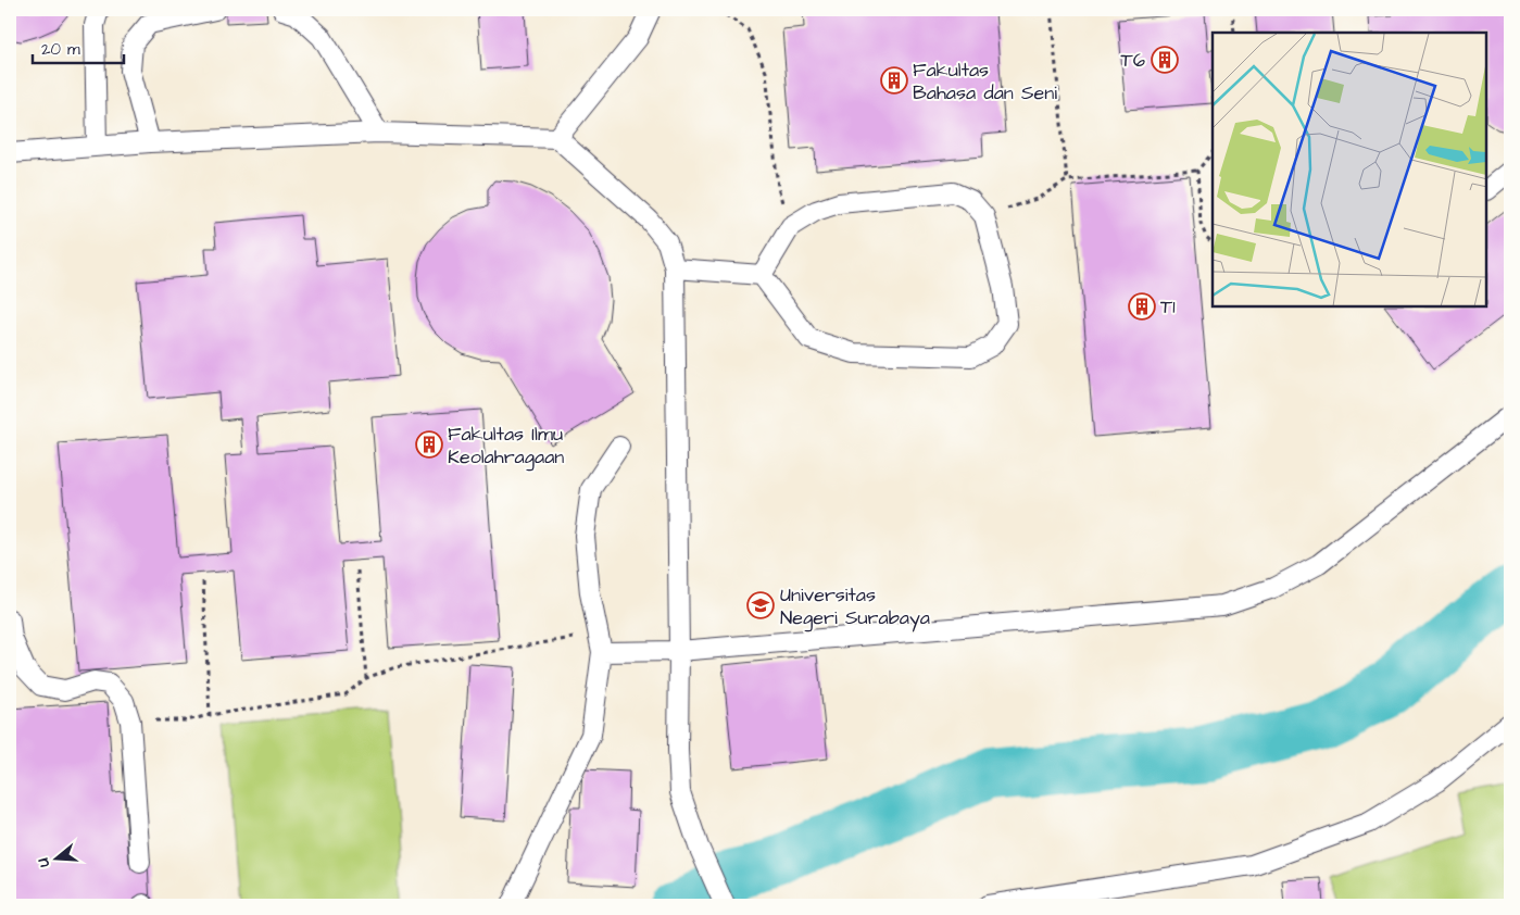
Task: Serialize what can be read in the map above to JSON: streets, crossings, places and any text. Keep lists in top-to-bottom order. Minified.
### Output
{"places":{"building":["T6","Fakultas Bahasa dan Seni","T1","Fakultas Ilmu Keolahragaan"],"school or university":["Universitas Negeri Surabaya"]},"scale_bar":"20 m","north":"left"}
